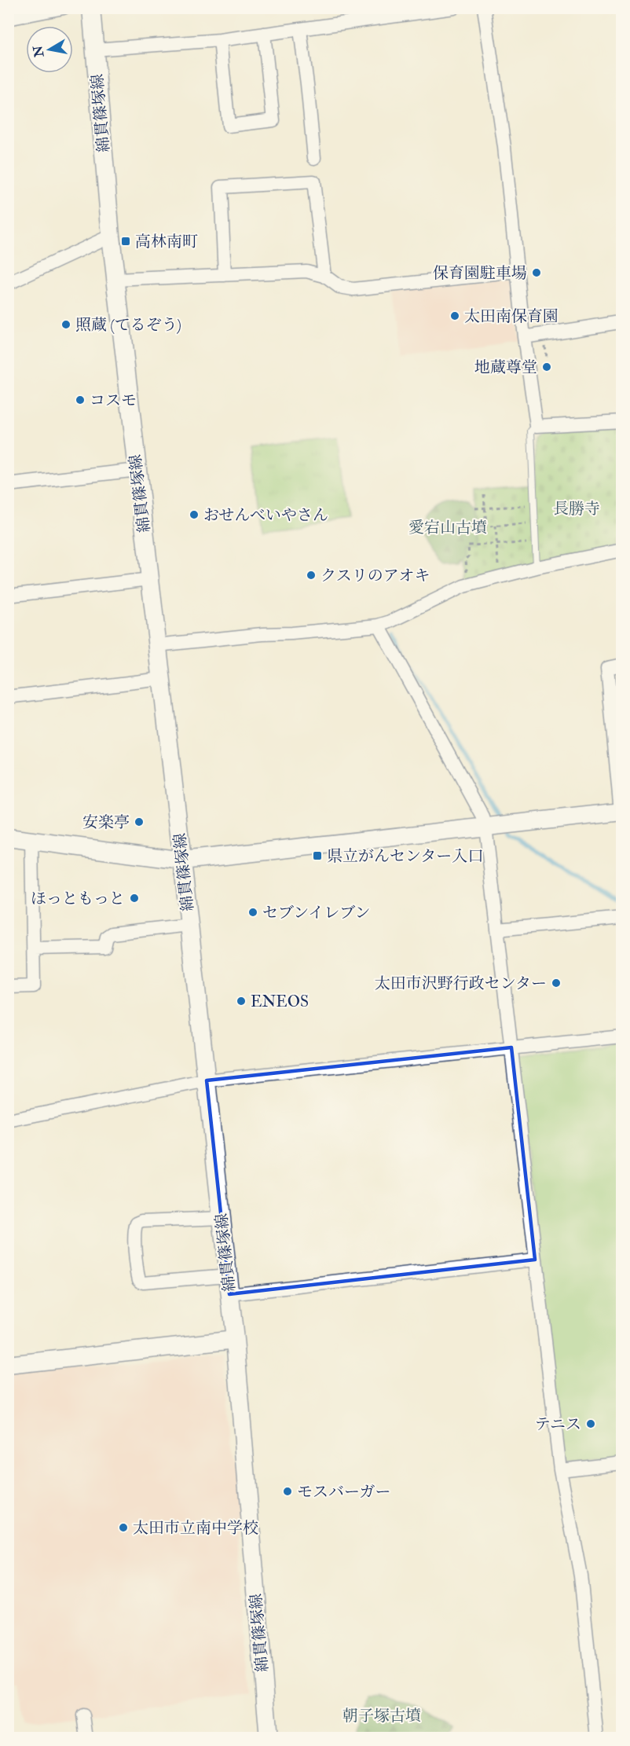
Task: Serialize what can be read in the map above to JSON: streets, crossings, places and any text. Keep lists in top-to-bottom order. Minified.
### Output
{"streets":{"main road":["綿貫篠塚線"]},"parks":["長勝寺","愛宕山古墳","朝子塚古墳"],"places":{"transit":["高林南町","県立がんセンター入口"],"other":["保育園駐車場","太田南保育園","照蔵 (てるぞう)","地蔵尊堂","コスモ","おせんべいやさん","クスリのアオキ","安楽亭","ほっともっと","セブンイレブン","太田市沢野行政センター","ENEOS","テニス","モスバーガー","太田市立南中学校"]},"north":"left"}
